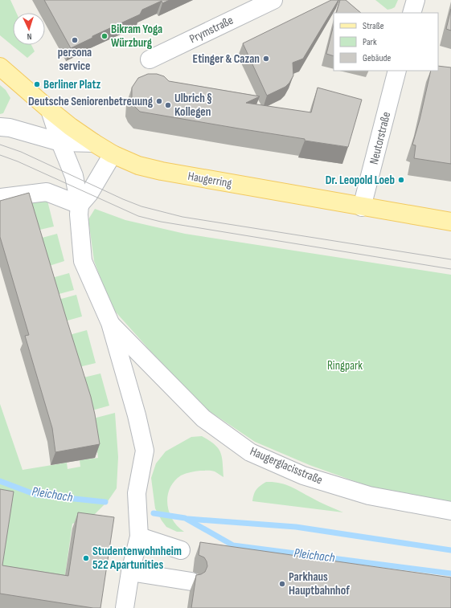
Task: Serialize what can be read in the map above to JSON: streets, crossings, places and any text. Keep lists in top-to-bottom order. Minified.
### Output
{"streets":{"main road":["Haugerring"],"street":["Prymstraße","Neutorstraße","Haugerglacisstraße"]},"crossings":[["Neutorstraße","Haugerring"]],"water":["Pleichach"],"parks":["Ringpark"],"places":["Bikram Yoga Würzburg","persona service","Etinger & Cazan","Berliner Platz","Deutsche Seniorenbetreuung","Ulbrich § Kollegen","Dr. Leopold Loeb","Studentenwohnheim 522 Apartunities","Parkhaus Hauptbahnhof"],"legend":["Straße","Park","Gebäude"],"north":"bottom"}
